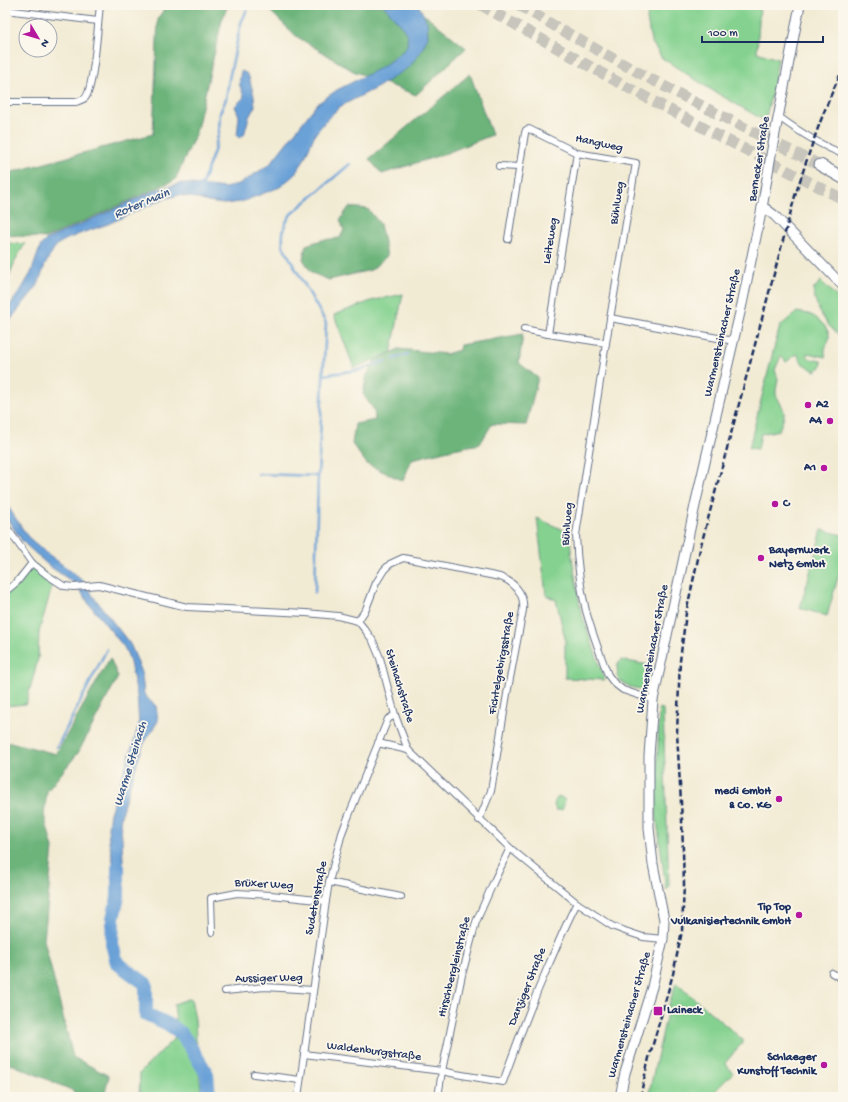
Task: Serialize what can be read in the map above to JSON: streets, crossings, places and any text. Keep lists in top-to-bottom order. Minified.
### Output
{"streets":{"street":["Hangweg","Bernecker Straße","Bühlweg","Leiteweg","Warmensteinacher Straße","Fichtelgebirgsstraße","Steinachstraße","Brüxer Weg","Sudetenstraße","Hirschbergleinstraße","Aussiger Weg","Danziger Straße","Waldenburgstraße"]},"crossings":[["Hangweg","Bühlweg"],["Hangweg","Leiteweg"],["Bernecker Straße","Warmensteinacher Straße"],["Bühlweg","Warmensteinacher Straße"],["Warmensteinacher Straße","Steinachstraße"],["Fichtelgebirgsstraße","Steinachstraße"],["Steinachstraße","Sudetenstraße"],["Steinachstraße","Hirschbergleinstraße"],["Steinachstraße","Danziger Straße"],["Brüxer Weg","Sudetenstraße"],["Sudetenstraße","Aussiger Weg"],["Sudetenstraße","Waldenburgstraße"],["Hirschbergleinstraße","Waldenburgstraße"],["Danziger Straße","Waldenburgstraße"]],"water":["Roter Main","Warme Steinach"],"places":{"other":["A2","A4","A1","C","Bayernwerk Netz GmbH","medi GmbH & Co. KG","Tip Top Vulkanisiertechnik GmbH","Schlaeger Kunstoff Technik"],"transit":["Laineck"]},"scale_bar":"100 m","north":"bottom right"}
